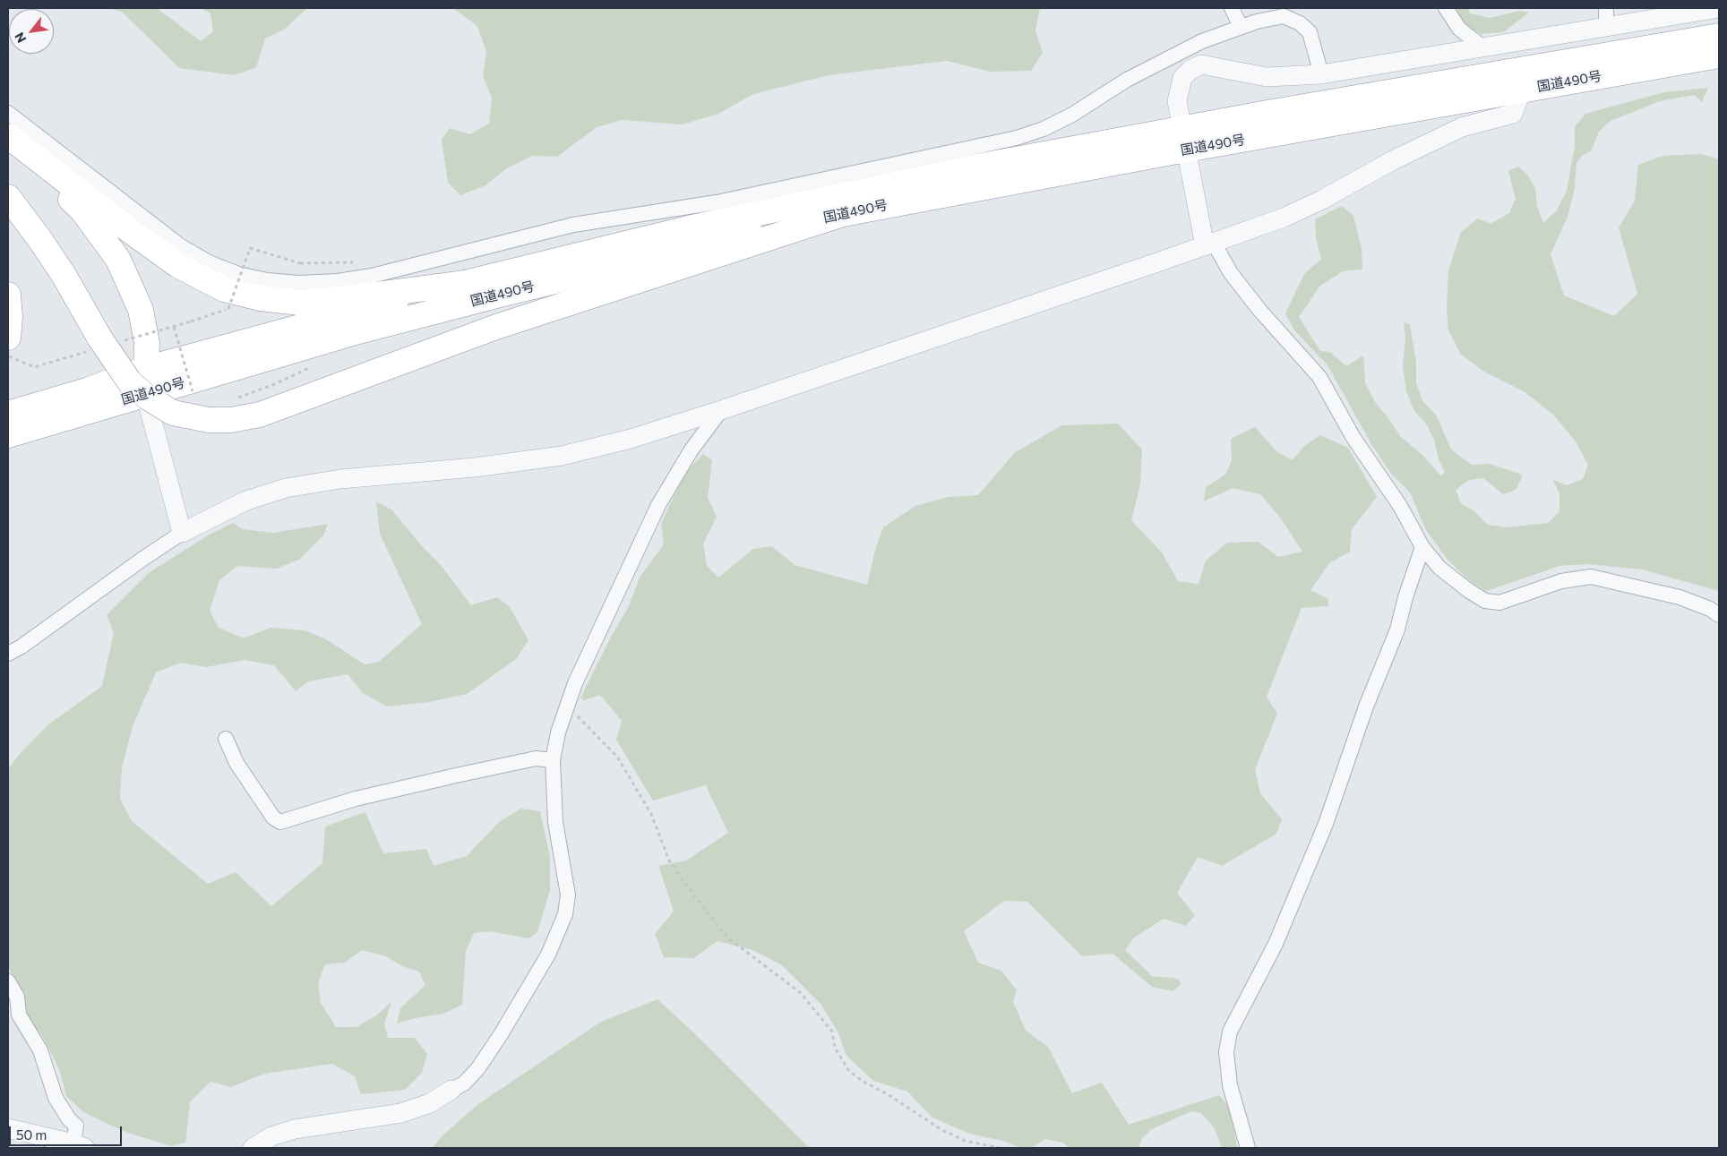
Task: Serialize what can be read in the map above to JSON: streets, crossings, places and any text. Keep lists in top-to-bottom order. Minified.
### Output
{"streets":{"highway":["国道490号"]},"scale_bar":"50 m","north":"bottom left"}
